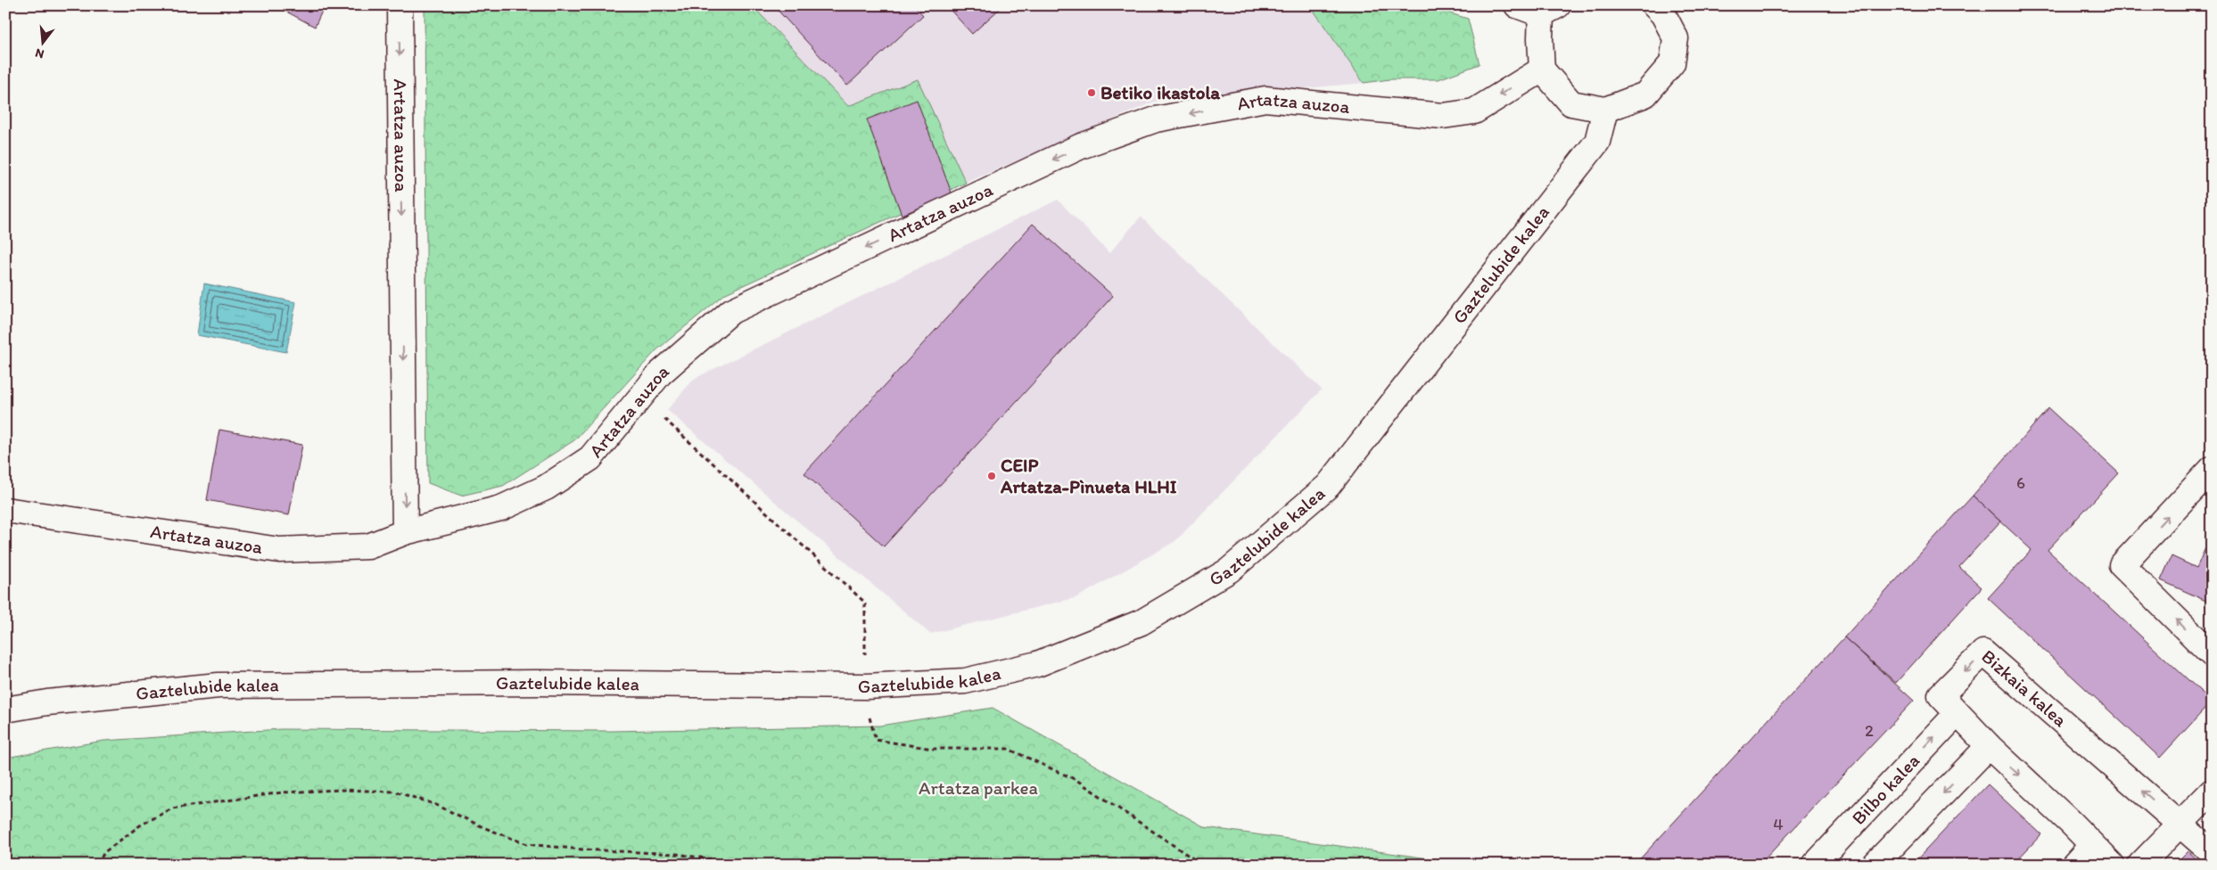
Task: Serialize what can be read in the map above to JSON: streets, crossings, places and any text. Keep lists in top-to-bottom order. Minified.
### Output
{"streets":{"street":["Artatza auzoa","Gaztelubide kalea","Bizkaia kalea","Bilbo kalea"]},"crossings":[["Bizkaia kalea","Bilbo kalea"]],"one_way":["Artatza auzoa"],"parks":["Artatza parkea"],"places":["Betiko ikastola","CEIP Artatza-Pìnueta HLHI"],"house_numbers":["6","2","4"],"north":"bottom"}
